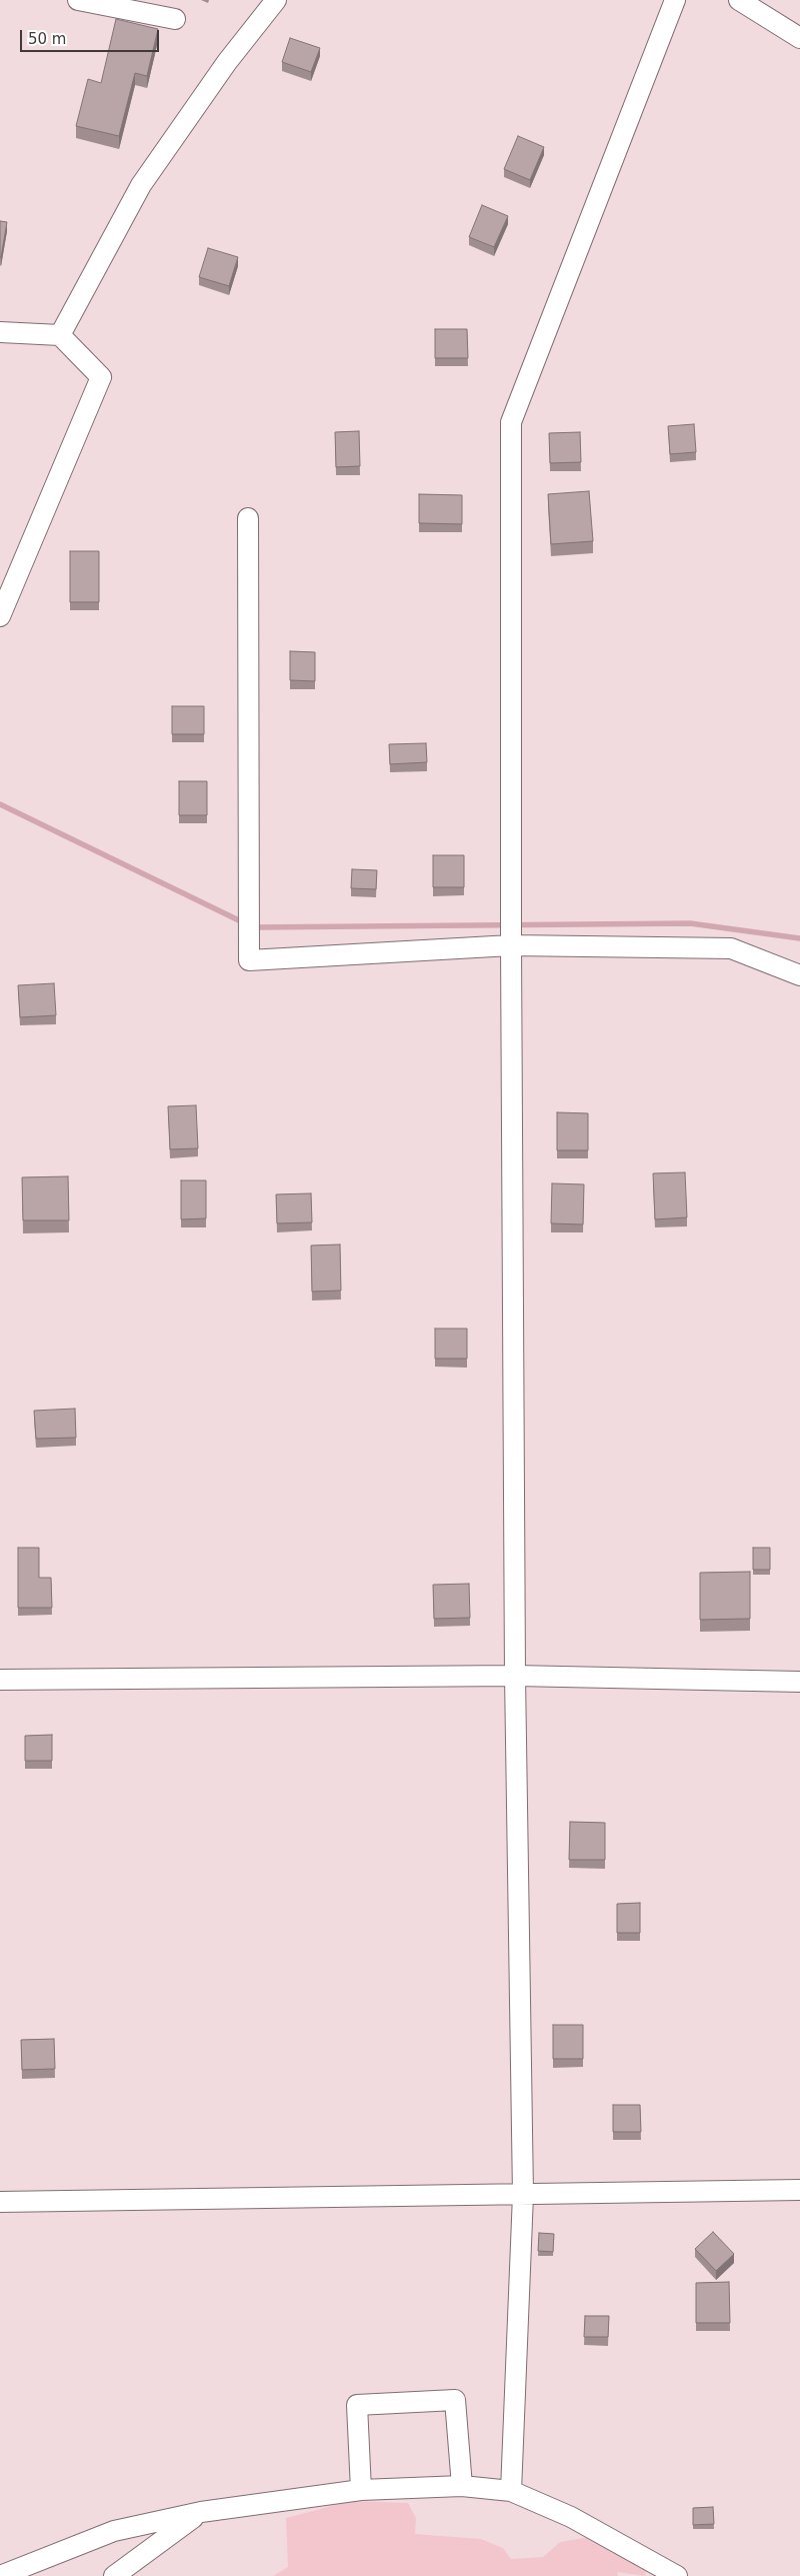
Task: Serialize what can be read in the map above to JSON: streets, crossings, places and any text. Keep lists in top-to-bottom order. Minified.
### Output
{"scale_bar":"50 m"}
